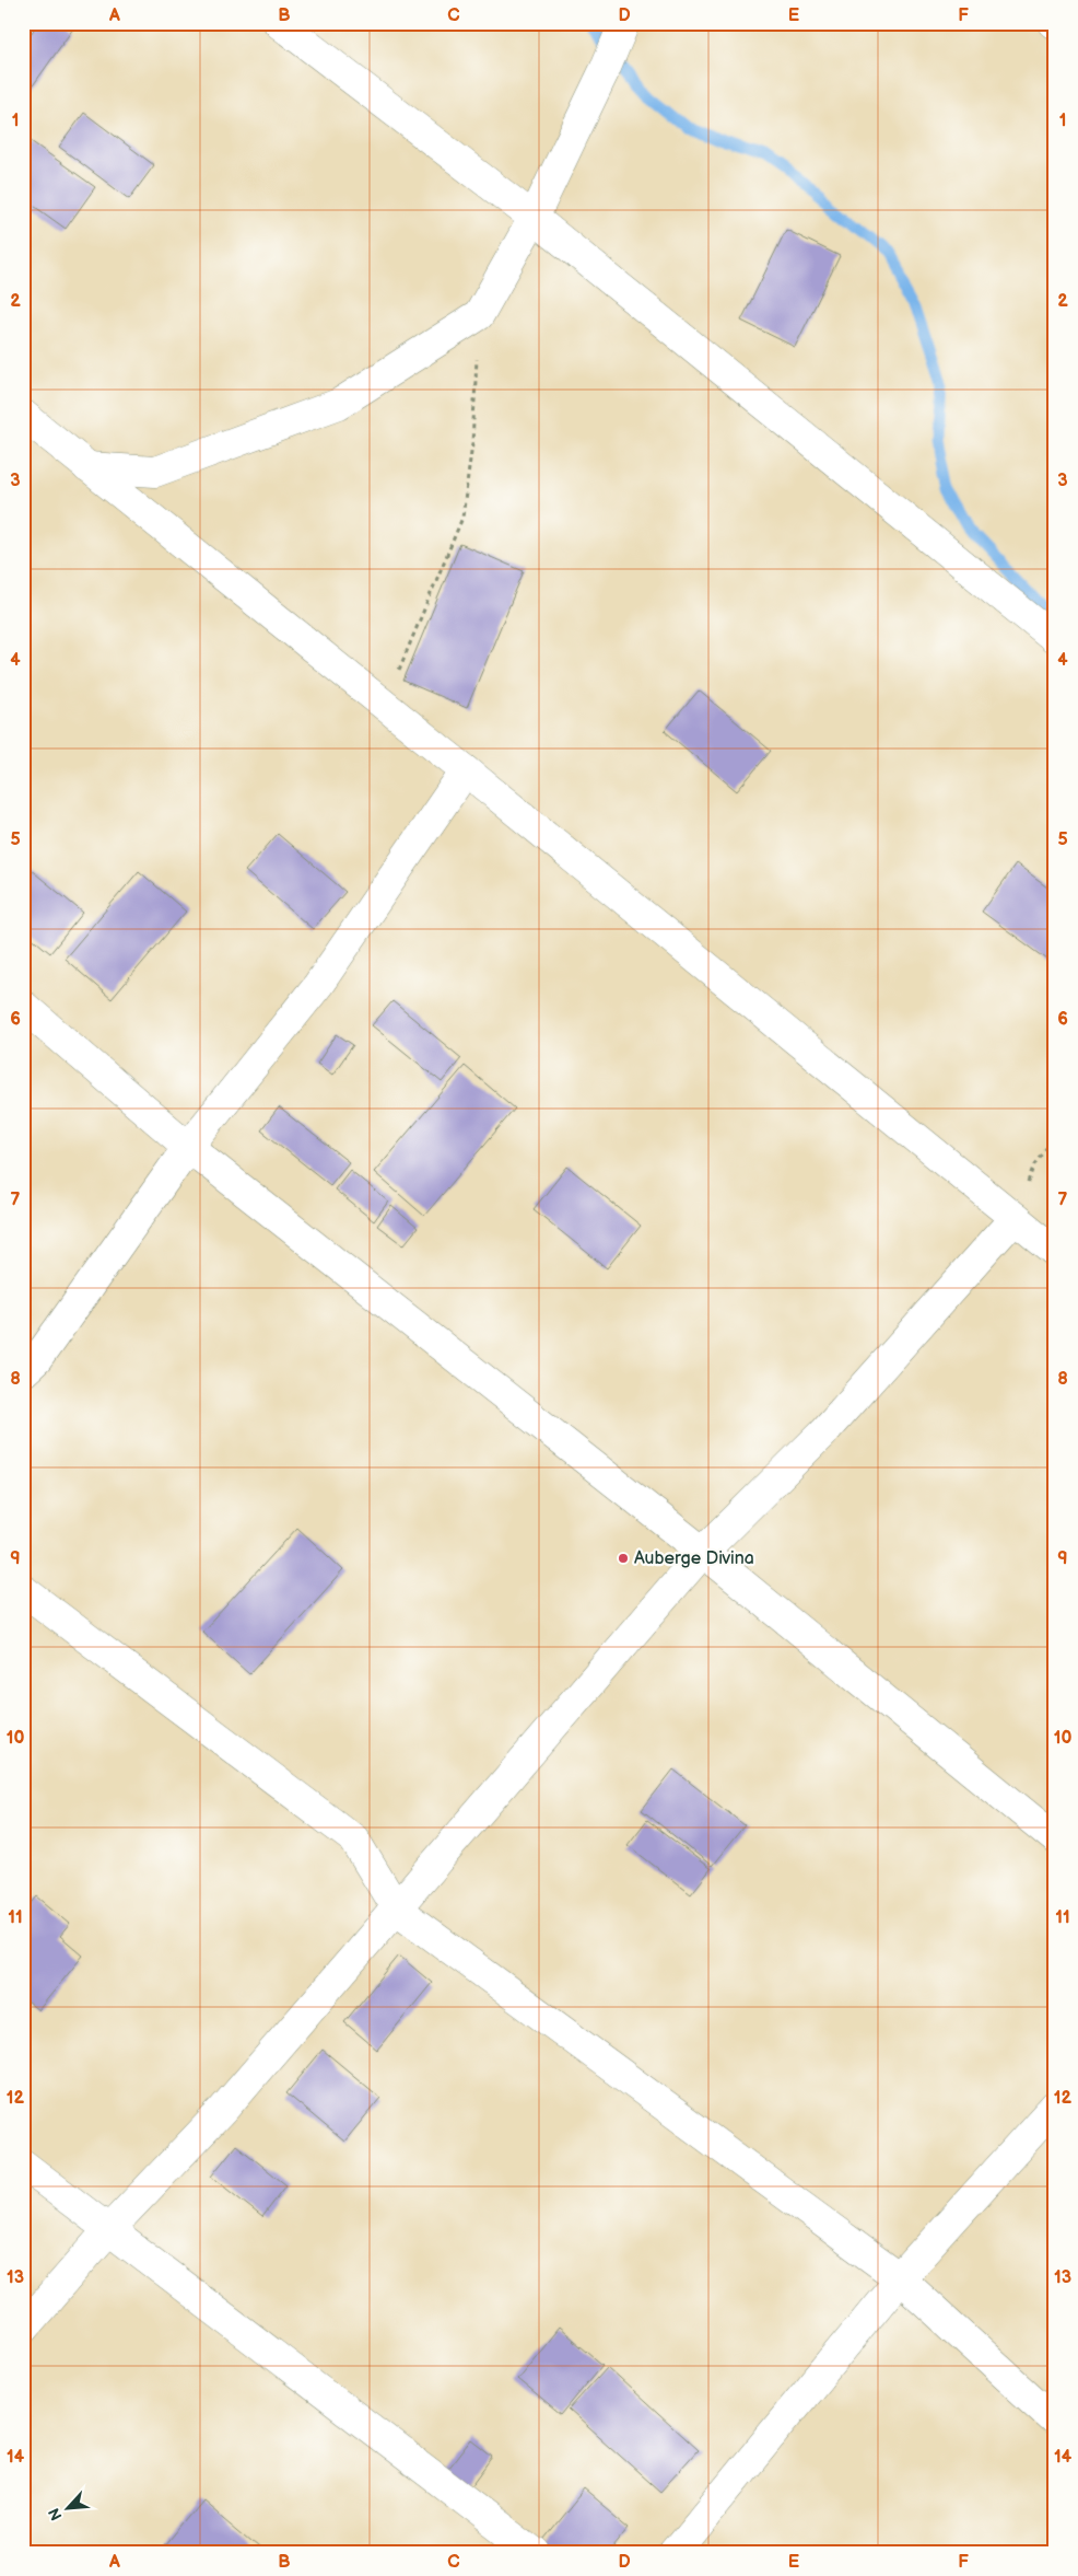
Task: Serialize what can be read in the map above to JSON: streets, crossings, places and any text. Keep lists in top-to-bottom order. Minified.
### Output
{"places":["Auberge Divina"],"north":"bottom left","grid":{"columns":["A","B","C","D","E","F"],"rows":["1","2","3","4","5","6","7","8","9","10","11","12","13","14"]}}
